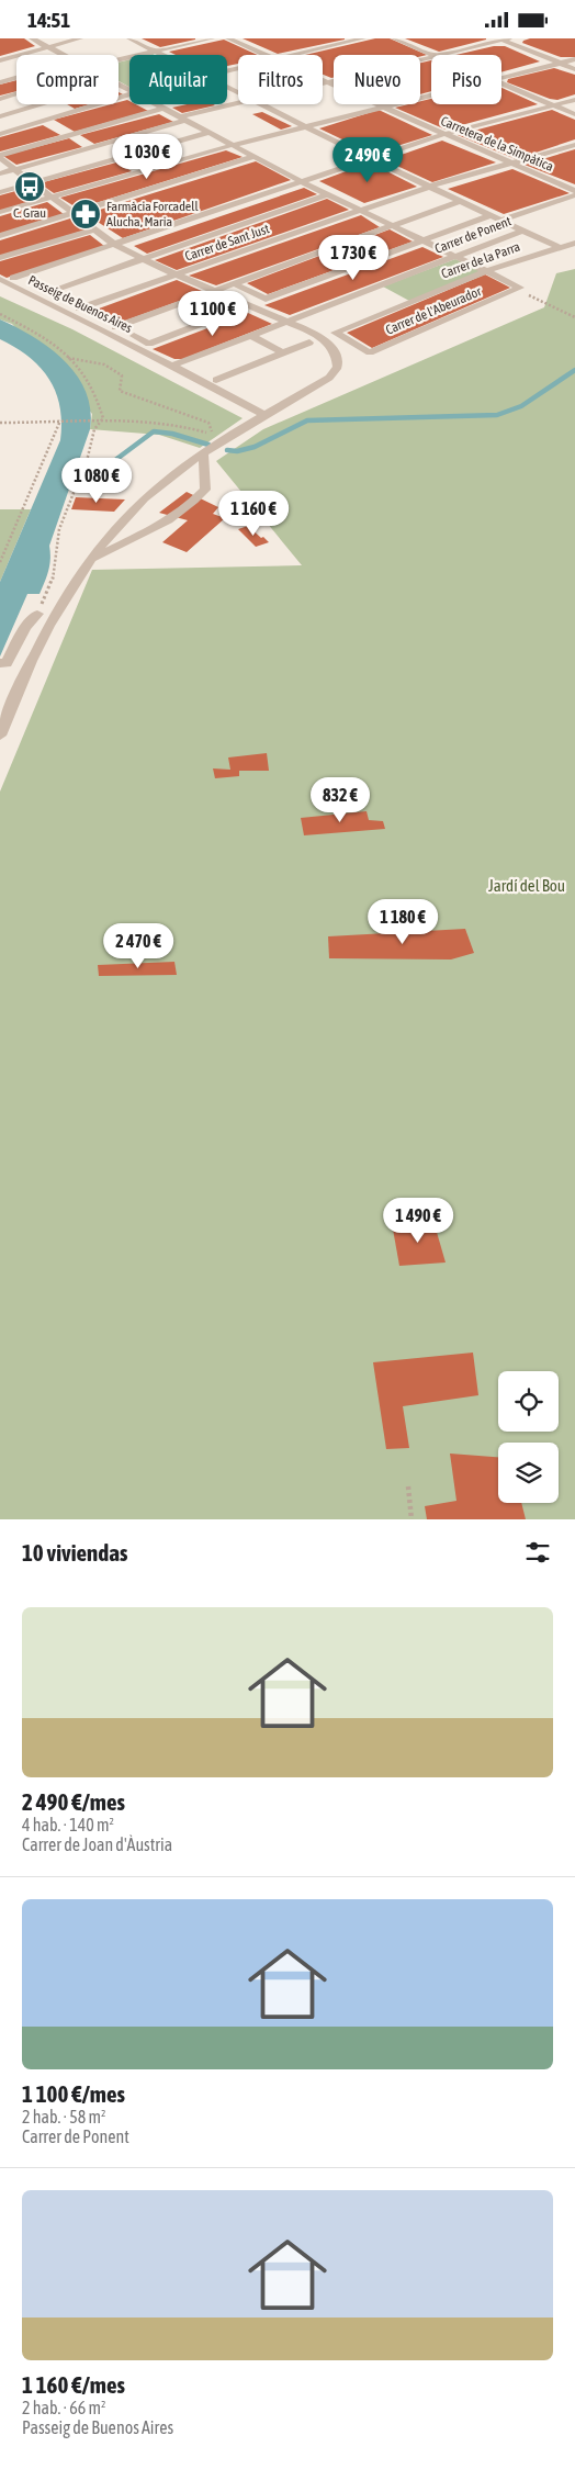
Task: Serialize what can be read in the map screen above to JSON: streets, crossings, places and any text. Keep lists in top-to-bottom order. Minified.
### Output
{"streets":{"street":["Carretera de la Simpàtica","Carrer de Ponent","Carrer de Sant Just","Carrer de la Parra","Passeig de Buenos Aires","Carrer de l'Abeurador"]},"crossings":[["Carretera de la Simpàtica","Carrer de Sant Just"],["Carrer de Ponent","Passeig de Buenos Aires"],["Carrer de la Parra","Carrer de l'Abeurador"]],"parks":["Jardí del Bou"],"places":{"bus stop":["C. Grau"],"pharmacy":["Farmàcia Forcadell Alucha, Maria"]},"page":{"status":"14:51","chip":["Comprar","Alquilar","Filtros","Nuevo","Piso"],"price":["1 030 €","2 490 €","1 730 €","1 100 €","1 080 €","1 160 €","832 €","1 180 €","2 470 €","1 490 €"],"heading":"10 viviendas","list":[{"name":"2 490 €/mes","note":"4 hab. · 140 m² · Carrer de Joan d'Àustria"},{"name":"1 100 €/mes","note":"2 hab. · 58 m² · Carrer de Ponent"},{"name":"1 160 €/mes","note":"2 hab. · 66 m² · Passeig de Buenos Aires"}]}}
